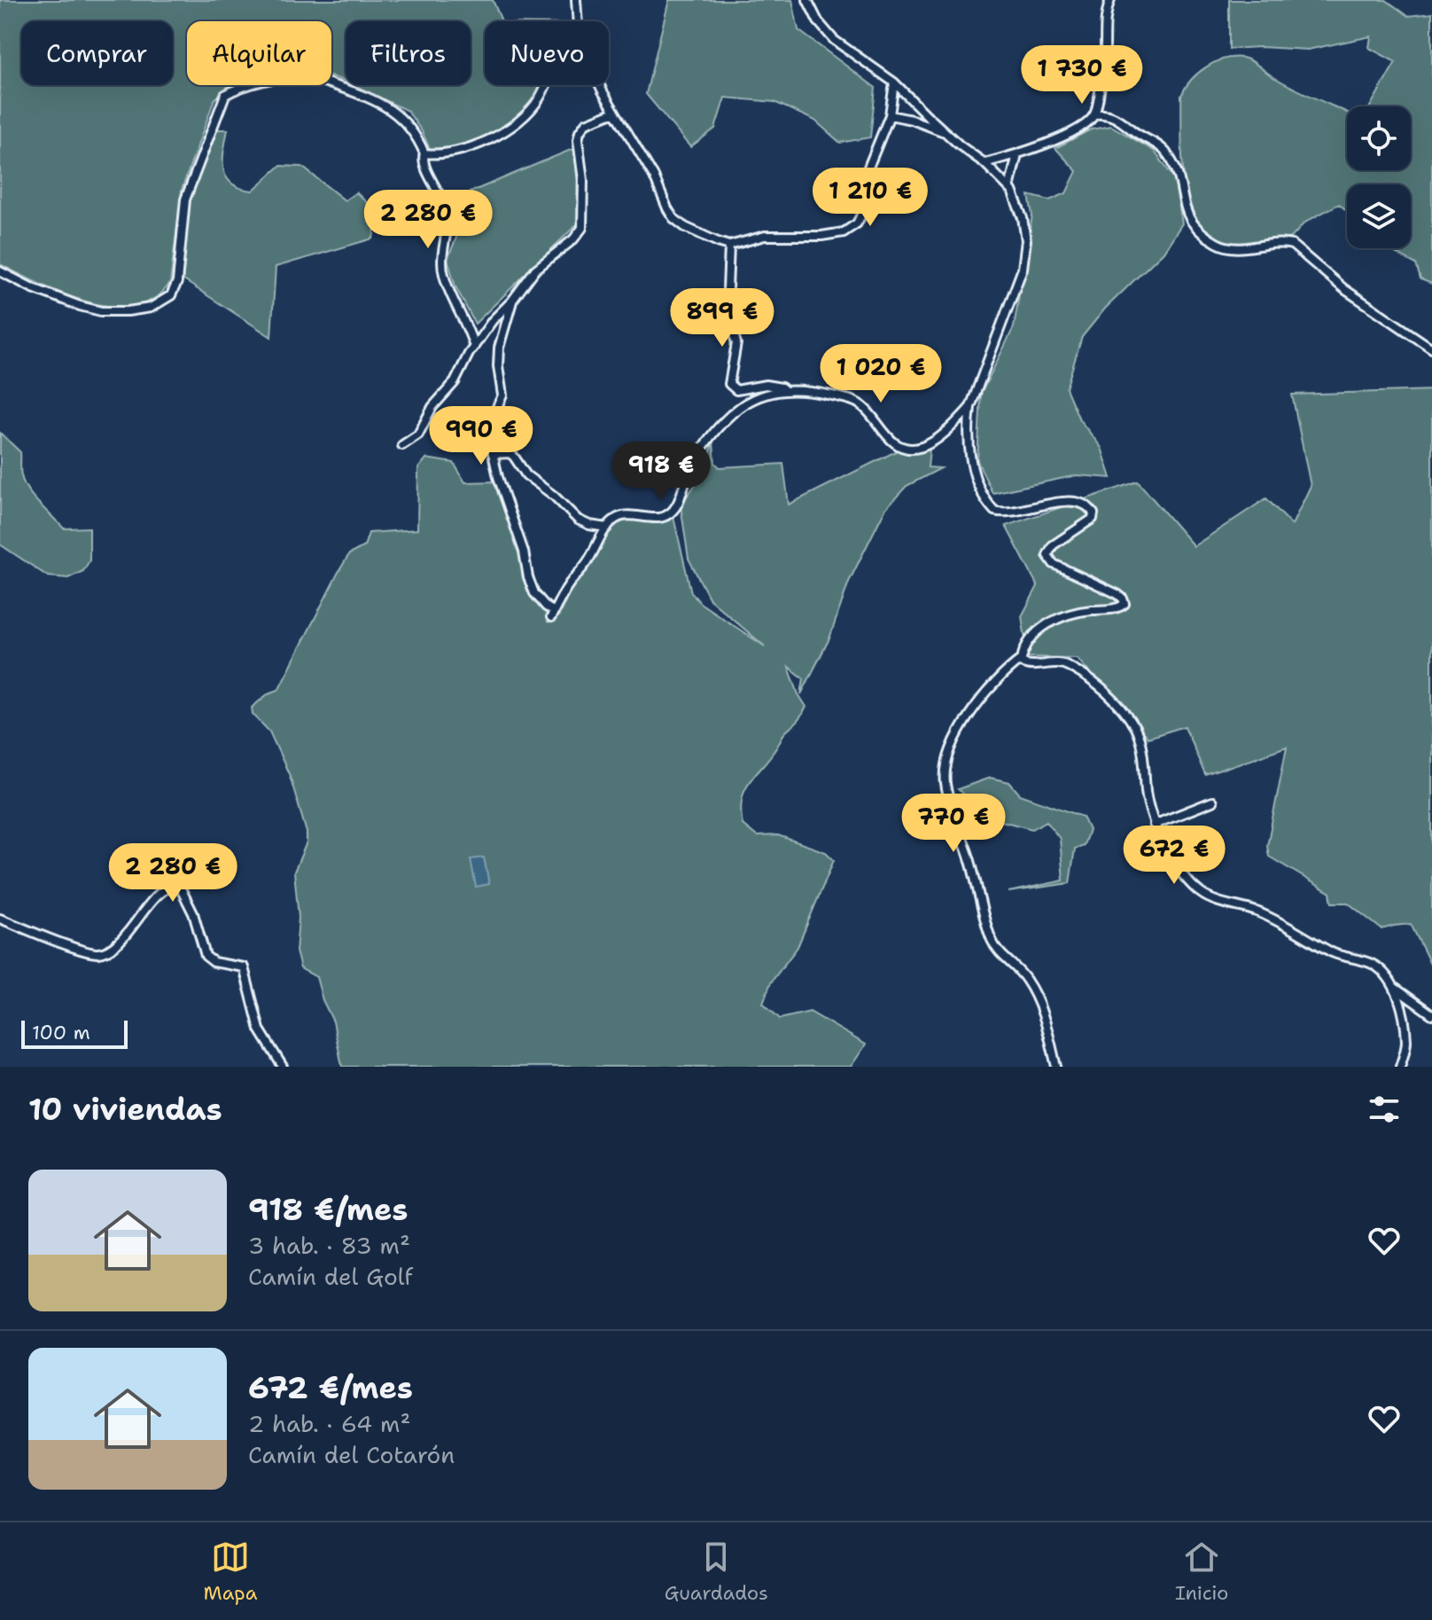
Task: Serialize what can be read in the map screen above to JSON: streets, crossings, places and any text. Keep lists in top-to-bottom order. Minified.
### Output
{"scale_bar":"100 m","page":{"chip":["Comprar","Alquilar","Filtros","Nuevo"],"price":["1 730 €","1 210 €","2 280 €","899 €","1 020 €","990 €","918 €","770 €","672 €","2 280 €"],"scale":"100 m","heading":"10 viviendas","list":[{"name":"918 €/mes","note":"3 hab. · 83 m² · Camín del Golf"},{"name":"672 €/mes","note":"2 hab. · 64 m² · Camín del Cotarón"}],"tabs":["Mapa","Guardados","Inicio"]}}
